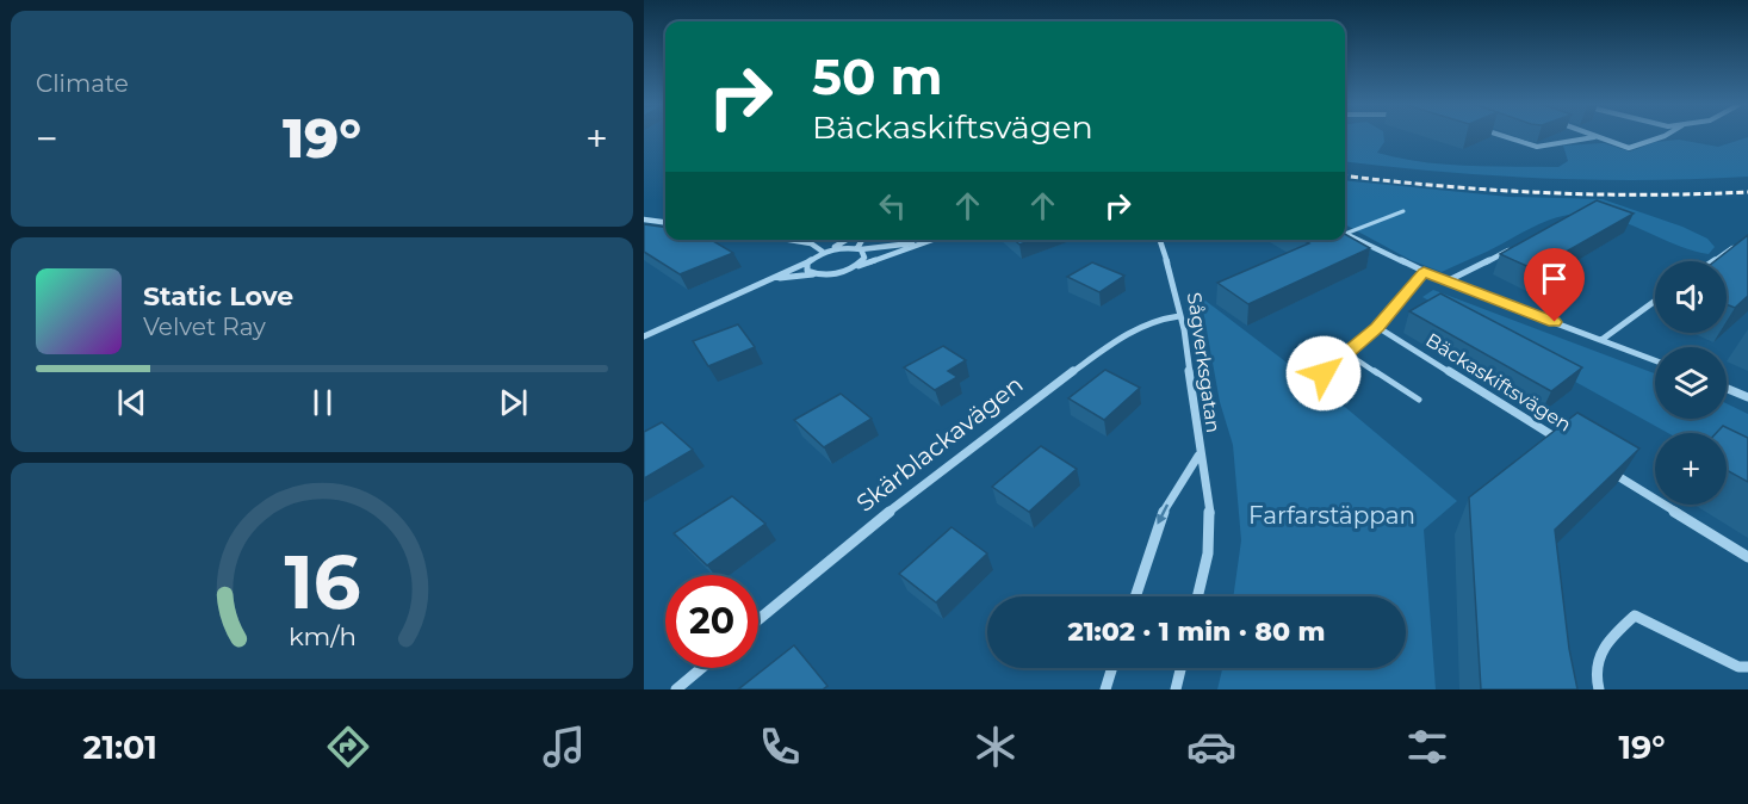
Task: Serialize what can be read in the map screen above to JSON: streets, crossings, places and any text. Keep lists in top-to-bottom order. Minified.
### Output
{"streets":{"street":["Sågverksgatan","Bäckaskiftsvägen","Skärblackavägen"]},"crossings":[["Sågverksgatan","Skärblackavägen"]],"parks":["Farfarstäppan"],"page":{"tile":"Climate","turn":["50 m","Bäckaskiftsvägen"],"heat":["−","19°","+"],"map_buttons":"+","song":["Static Love","Velvet Ray"],"limit":"20","trip":"21:02 · 1 min · 80 m","tabs":["21:01","19°"],"gauge":["16","km/h"]}}
